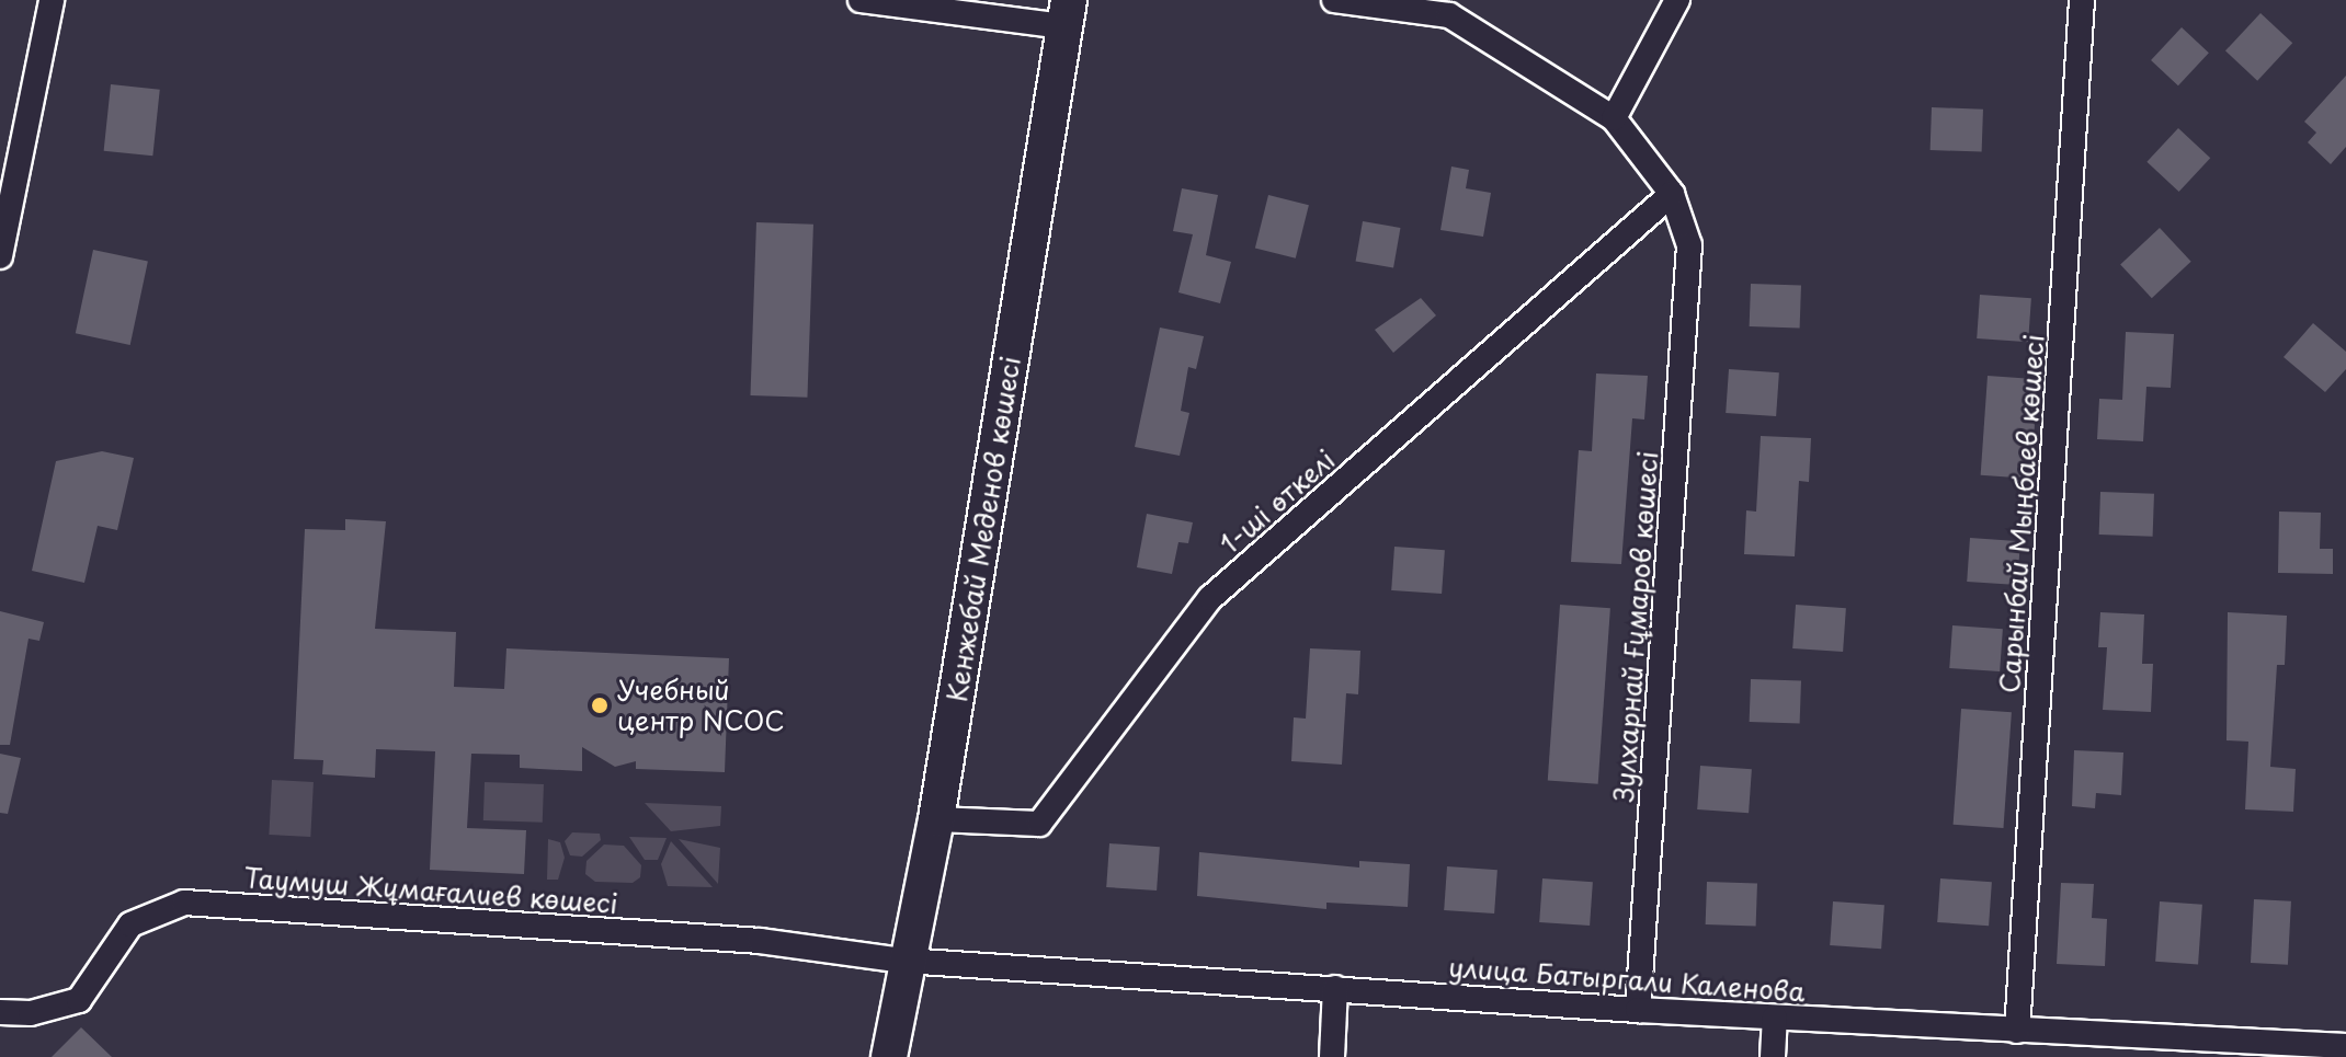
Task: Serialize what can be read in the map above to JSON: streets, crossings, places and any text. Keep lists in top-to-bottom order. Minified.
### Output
{"streets":{"street":["1-ші өткелі","Сарынбай Мыңбаев көшесі","Кенжебай Меденов көшесі","Зулхарнай Ғұмаров көшесі","Таумуш Жұмағалиев көшесі","улица Батыргали Каленова"]},"crossings":[["1-ші өткелі","Кенжебай Меденов көшесі"],["1-ші өткелі","Зулхарнай Ғұмаров көшесі"],["Сарынбай Мыңбаев көшесі","улица Батыргали Каленова"],["Кенжебай Меденов көшесі","Таумуш Жұмағалиев көшесі"],["Кенжебай Меденов көшесі","улица Батыргали Каленова"],["Зулхарнай Ғұмаров көшесі","улица Батыргали Каленова"],["Таумуш Жұмағалиев көшесі","улица Батыргали Каленова"]],"places":["Учебный центр NCOC"]}
